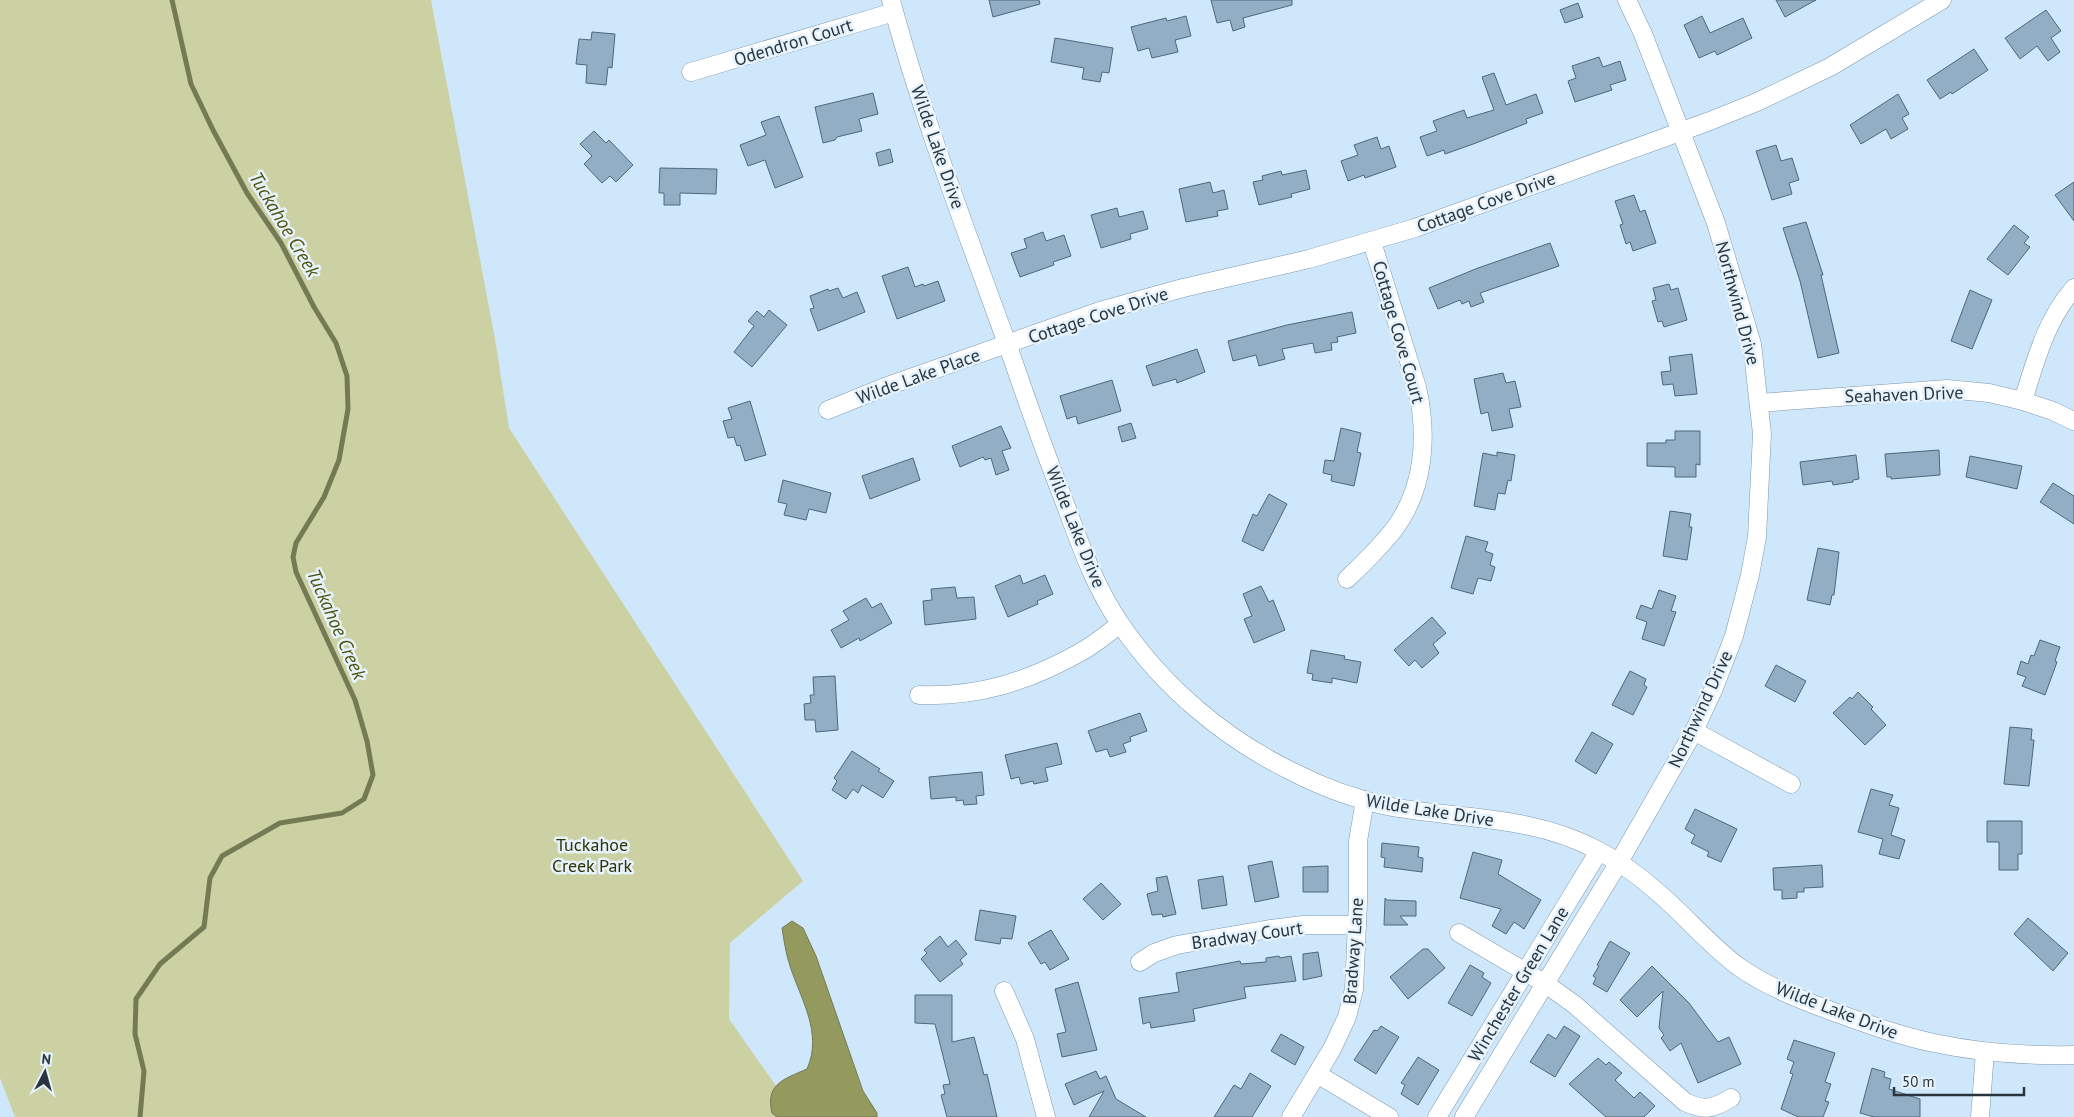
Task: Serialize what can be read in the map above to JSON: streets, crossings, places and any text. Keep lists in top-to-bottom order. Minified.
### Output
{"streets":{"street":["Odendron Court","Wilde Lake Drive","Cottage Cove Drive","Northwind Drive","Cottage Cove Court","Wilde Lake Place","Seahaven Drive","Bradway Court","Bradway Lane","Winchester Green Lane"]},"crossings":[["Odendron Court","Wilde Lake Drive"],["Wilde Lake Drive","Cottage Cove Drive"],["Wilde Lake Drive","Northwind Drive"],["Wilde Lake Drive","Wilde Lake Place"],["Wilde Lake Drive","Bradway Lane"],["Wilde Lake Drive","Winchester Green Lane"],["Cottage Cove Drive","Northwind Drive"],["Cottage Cove Drive","Cottage Cove Court"],["Cottage Cove Drive","Wilde Lake Place"],["Northwind Drive","Seahaven Drive"],["Northwind Drive","Winchester Green Lane"],["Bradway Court","Bradway Lane"]],"water":["Tuckahoe Creek"],"parks":["Tuckahoe Creek Park"],"scale_bar":"50 m","north":"top"}
